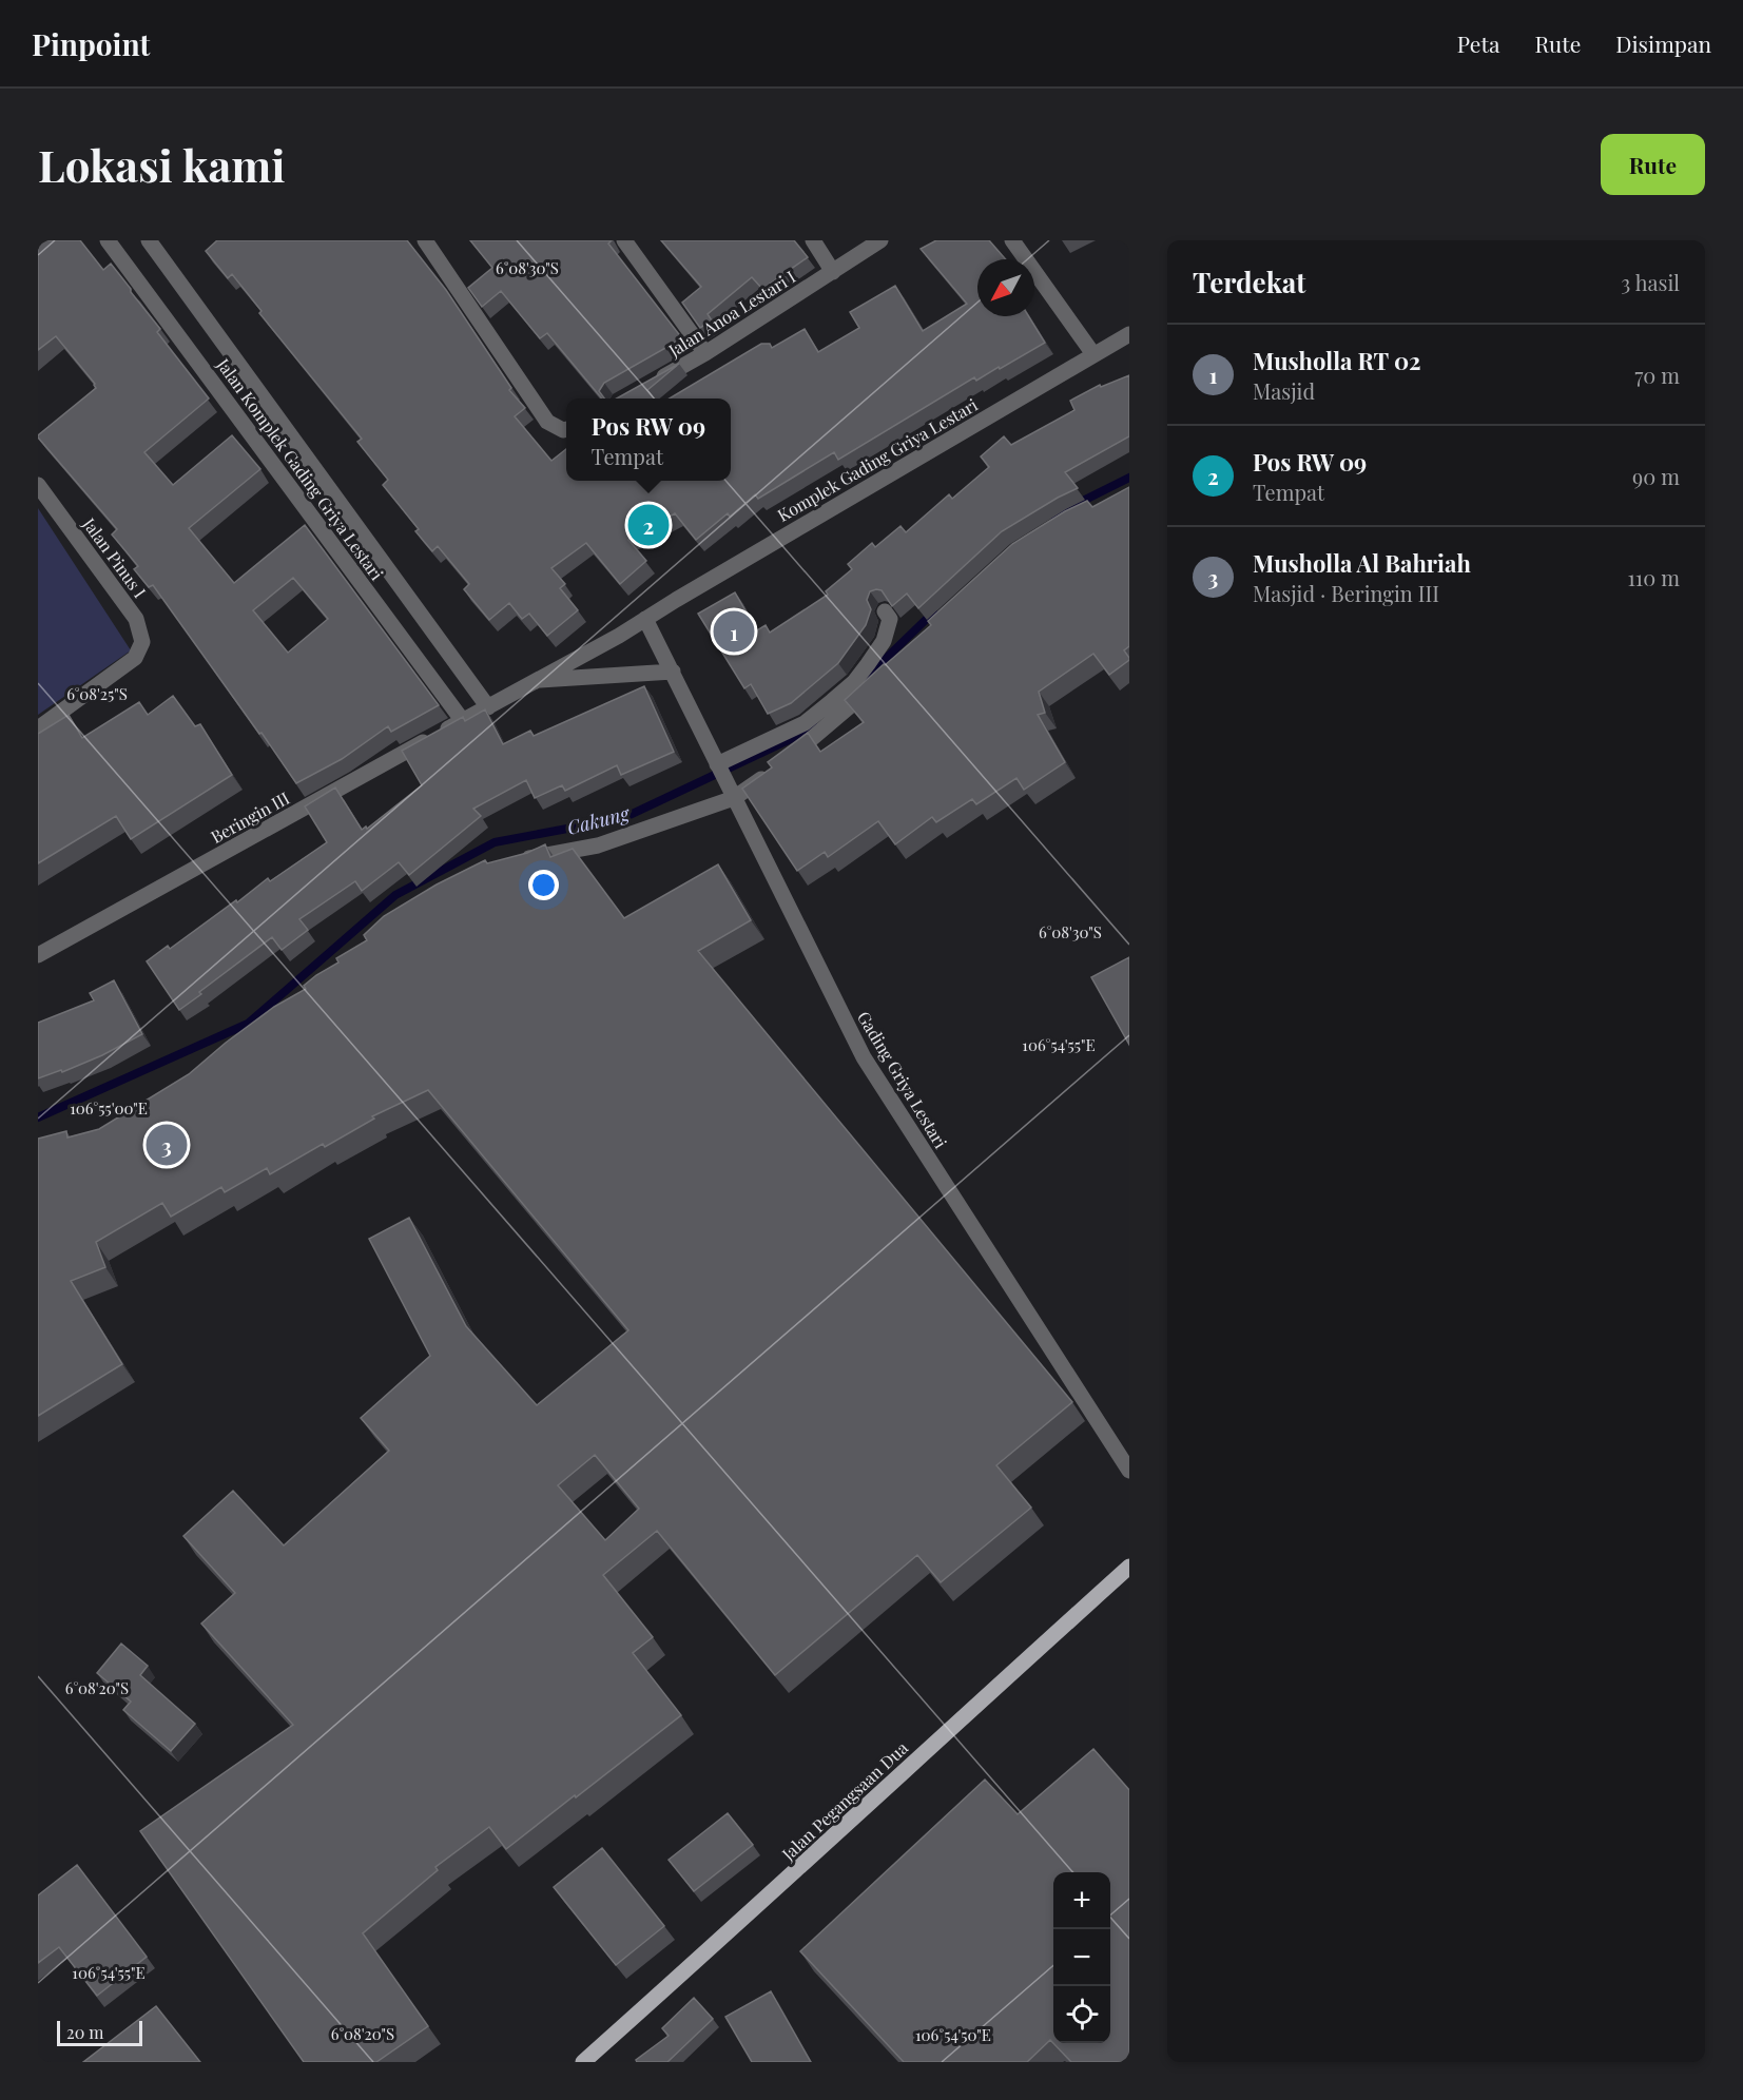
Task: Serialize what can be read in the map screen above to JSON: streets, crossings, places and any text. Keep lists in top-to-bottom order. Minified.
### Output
{"streets":{"main road":["Jalan Pegangsaan Dua"],"street":["Jalan Anoa Lestari I","Komplek Gading Griya Lestari","Jalan Komplek Gading Griya Lestari","Jalan Pinus I","Beringin III","Gading Griya Lestari"]},"crossings":[["Komplek Gading Griya Lestari","Beringin III"],["Komplek Gading Griya Lestari","Gading Griya Lestari"],["Jalan Komplek Gading Griya Lestari","Beringin III"],["Beringin III","Gading Griya Lestari"]],"water":["Cakung"],"scale_bar":"20 m","north":"bottom left","page":{"header":"Pinpoint","nav":["Peta","Rute","Disimpan"],"buttons":"Rute","title":"Lokasi kami","heading":["Terdekat","3 hasil"],"list":[{"mark":"1","name":"Musholla RT 02","note":"Masjid","value":"70 m"},{"mark":"2","name":"Pos RW 09","note":"Tempat","value":"90 m"},{"mark":"3","name":"Musholla Al Bahriah","note":"Masjid · Beringin III","value":"110 m"}],"popup":["Pos RW 09","Tempat"],"pins":["2","1","3"],"map_buttons":["+","−"],"scale":"20 m"},"coordinates":["6°08'30\"S","6°08'25\"S","106°54'55\"E","106°55'00\"E","6°08'20\"S","106°54'50\"E"]}
